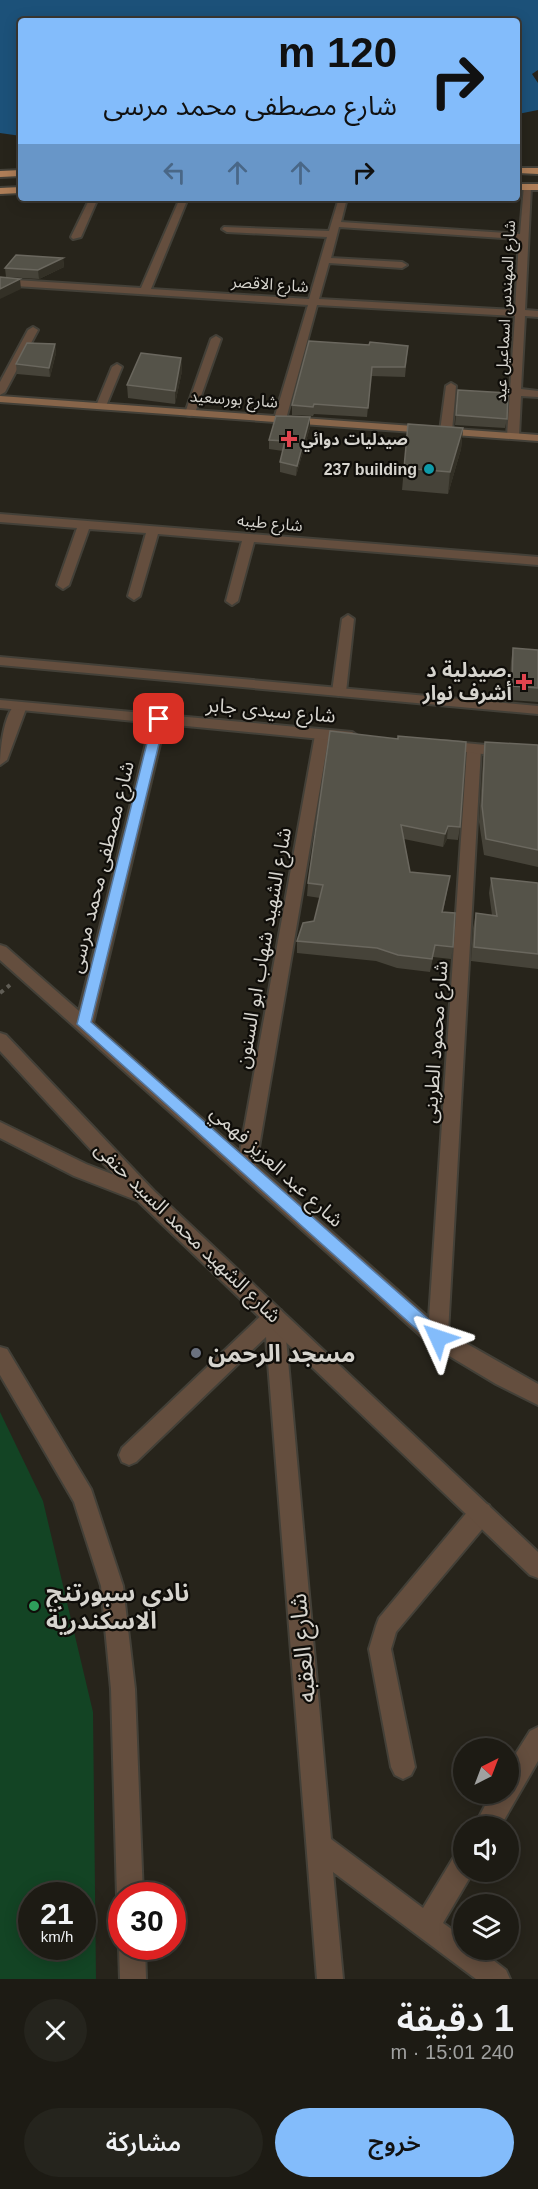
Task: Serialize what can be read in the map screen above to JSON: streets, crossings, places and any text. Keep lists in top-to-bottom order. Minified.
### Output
{"streets":{"main road":["شارع بورسعيد"],"street":["شارع الاقصر","شارع المهندس اسماعيل عيد","شارع طيبه","شارع سيدى جابر","شارع مصطفى محمد مرسى","شارع الشهيد شهاب ابو السنون","شارع محمود الطرينى","شارع عبد العزيز فهمي","شارع الشهيد محمد السيد حنفى","شارع العقبه"]},"crossings":[["شارع الاقصر","شارع المهندس اسماعيل عيد"],["شارع المهندس اسماعيل عيد","شارع بورسعيد"],["شارع سيدى جابر","شارع مصطفى محمد مرسى"],["شارع سيدى جابر","شارع الشهيد شهاب ابو السنون"],["شارع مصطفى محمد مرسى","شارع عبد العزيز فهمي"],["شارع الشهيد شهاب ابو السنون","شارع عبد العزيز فهمي"],["شارع محمود الطرينى","شارع عبد العزيز فهمي"],["شارع الشهيد محمد السيد حنفى","شارع العقبه"]],"places":{"health":["صيدليات دوائي","صيدلية د. أشرف نوار"],"other":["237 building","مسجد الرحمن","نادي سبورتنج الاسكندرية"]},"north":"top right","page":{"turn":["120 m","شارع مصطفى محمد مرسى"],"speed":"21 km/h","limit":"30","heading":["1 دقيقة","240 m · 15:01"],"buttons":["خروج","مشاركة"]}}
